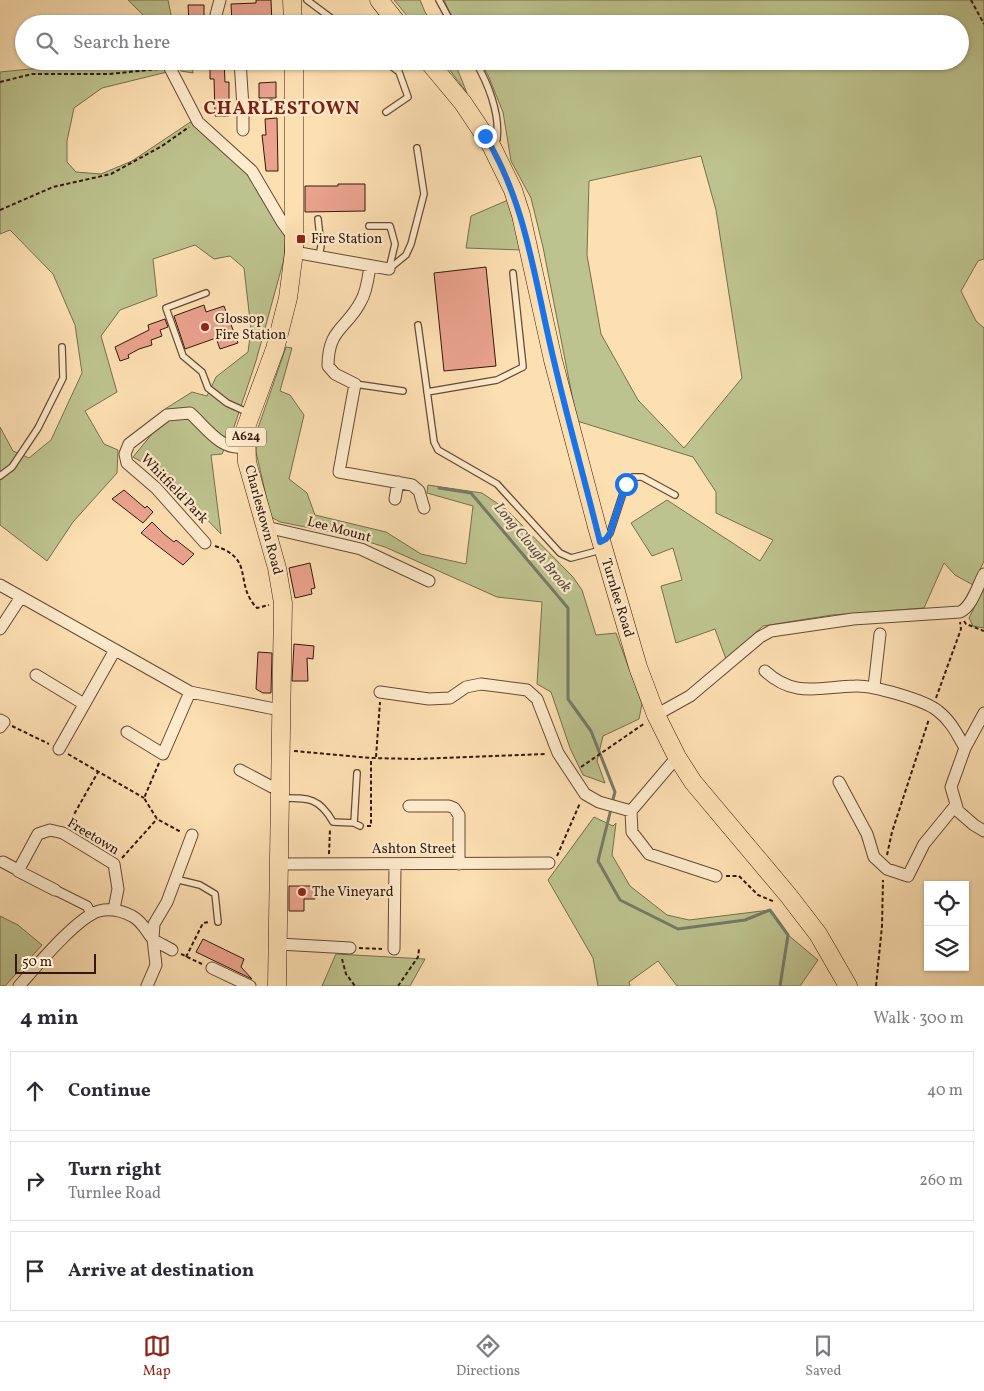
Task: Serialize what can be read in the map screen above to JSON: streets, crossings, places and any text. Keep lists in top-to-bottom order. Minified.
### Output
{"streets":{"main road":["A624","Charlestown Road","Turnlee Road"],"street":["Whitfield Park","Lee Mount","Freetown","Ashton Street"]},"crossings":[["Whitfield Park","Charlestown Road"],["Charlestown Road","Lee Mount"],["Charlestown Road","Ashton Street"]],"districts":["CHARLESTOWN"],"water":["Long Clough Brook"],"places":{"transit":["Fire Station"],"other":["Glossop Fire Station","The Vineyard"]},"scale_bar":"50 m","page":{"search":"Search here","scale":"50 m","heading":["4 min","Walk · 300 m"],"list":[["Continue","40 m"],["Turn right","Turnlee Road","260 m"],"Arrive at destination"],"nav":["Map","Directions","Saved"]}}
